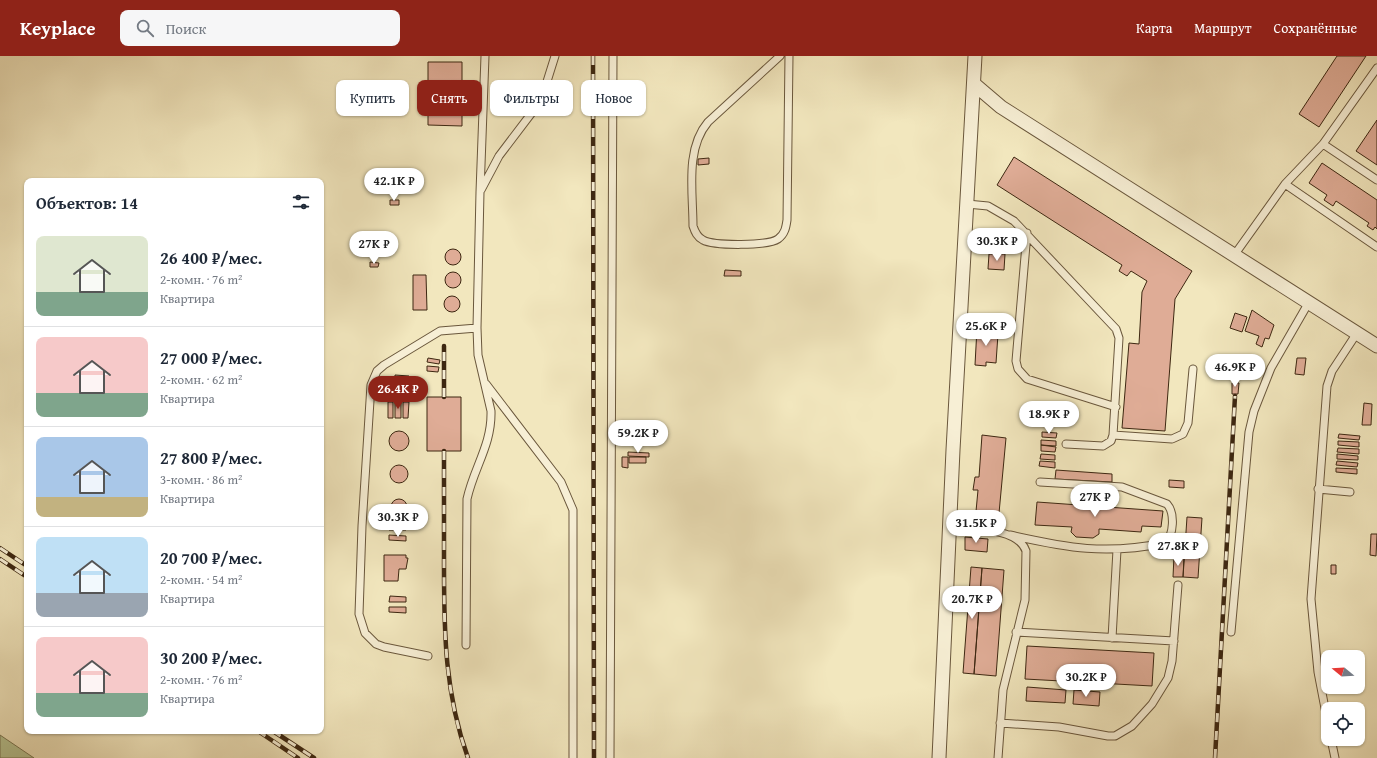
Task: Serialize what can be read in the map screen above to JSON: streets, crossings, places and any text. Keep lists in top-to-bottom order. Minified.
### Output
{"north":"left","page":{"header":"Keyplace","search":"Поиск","nav":["Карта","Маршрут","Сохранённые"],"chip":["Купить","Снять","Фильтры","Новое"],"price":["42.1K ₽","30.3K ₽","27K ₽","25.6K ₽","46.9K ₽","26.4K ₽","18.9K ₽","59.2K ₽","27K ₽","30.3K ₽","31.5K ₽","27.8K ₽","20.7K ₽","30.2K ₽"],"heading":"Объектов: 14","list":[{"name":"26 400 ₽/мес.","note":"2-комн. · 76 m² · Квартира"},{"name":"27 000 ₽/мес.","note":"2-комн. · 62 m² · Квартира"},{"name":"27 800 ₽/мес.","note":"3-комн. · 86 m² · Квартира"},{"name":"20 700 ₽/мес.","note":"2-комн. · 54 m² · Квартира"},{"name":"30 200 ₽/мес.","note":"2-комн. · 76 m² · Квартира"}]}}
